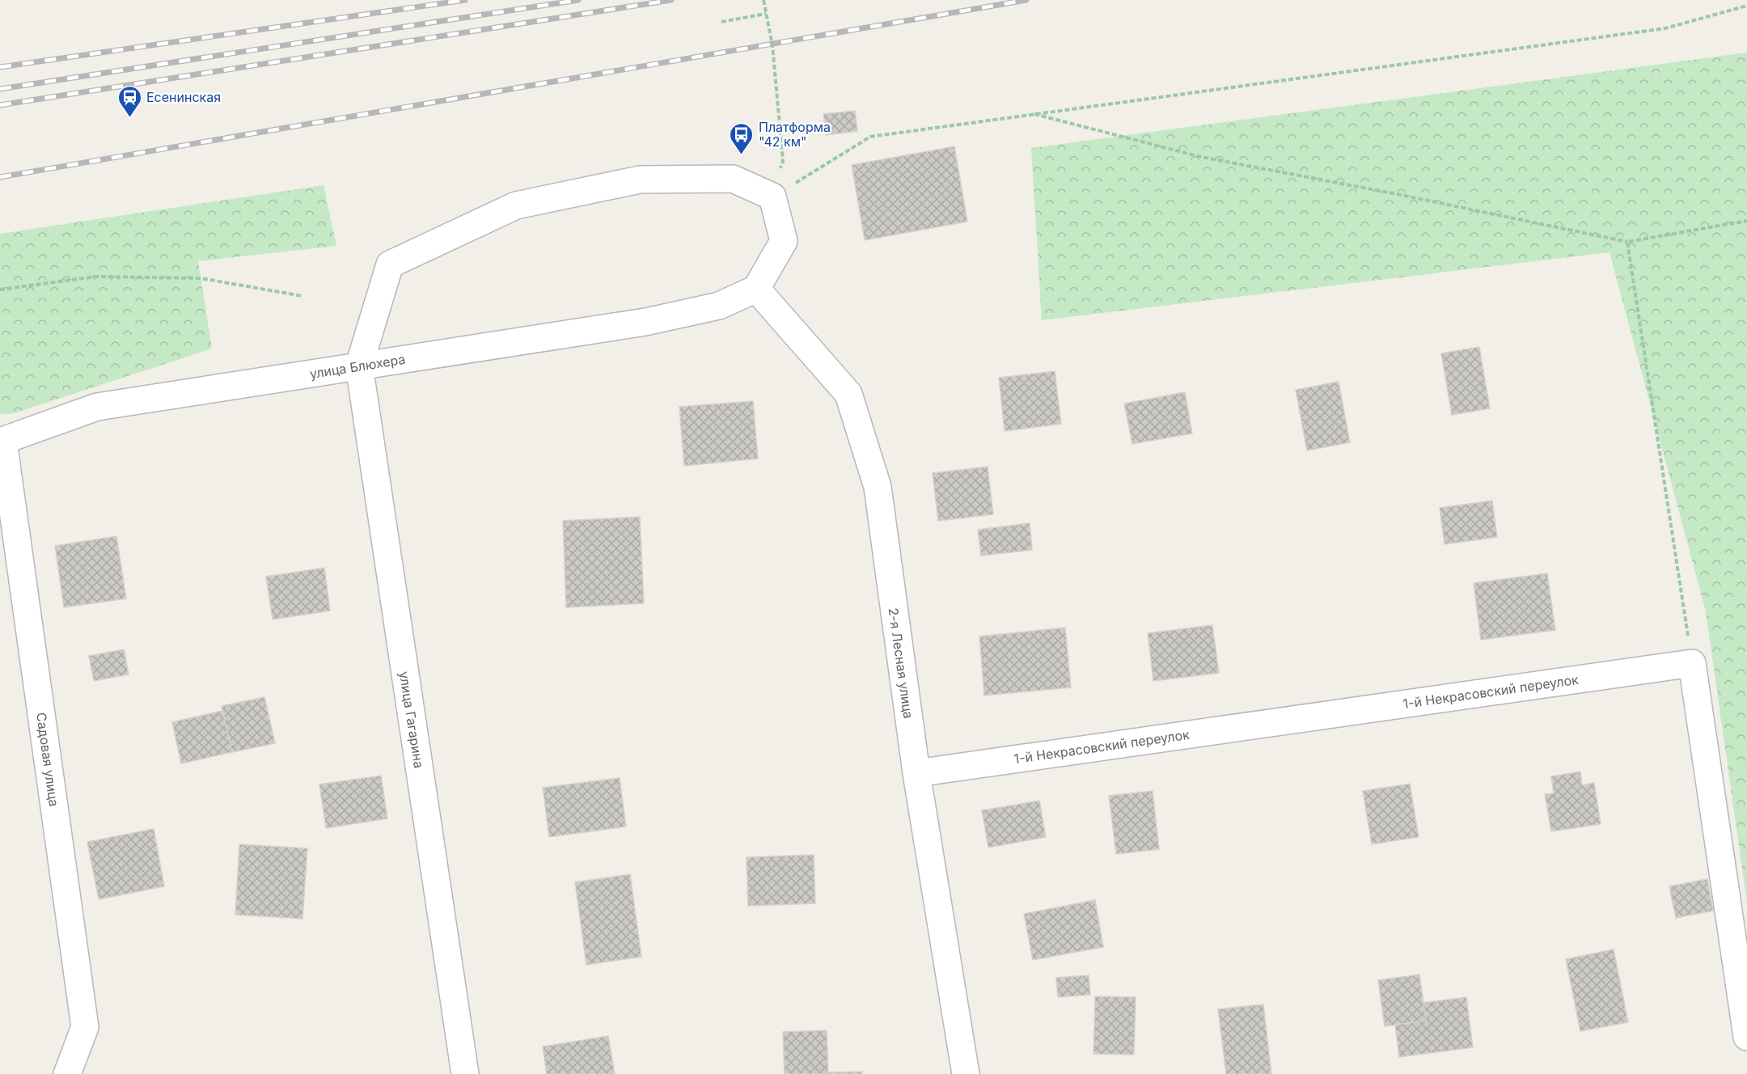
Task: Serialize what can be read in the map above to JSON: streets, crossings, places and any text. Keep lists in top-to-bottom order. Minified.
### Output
{"streets":{"street":["улица Блюхера","2-я Лесная улица","1-й Некрасовский переулок","улица Гагарина","Садовая улица"]},"crossings":[["улица Блюхера","2-я Лесная улица"],["улица Блюхера","улица Гагарина"],["улица Блюхера","Садовая улица"],["2-я Лесная улица","1-й Некрасовский переулок"]],"places":{"station":["Есенинская"],"bus stop":["Платформа \"42 км\""]}}
